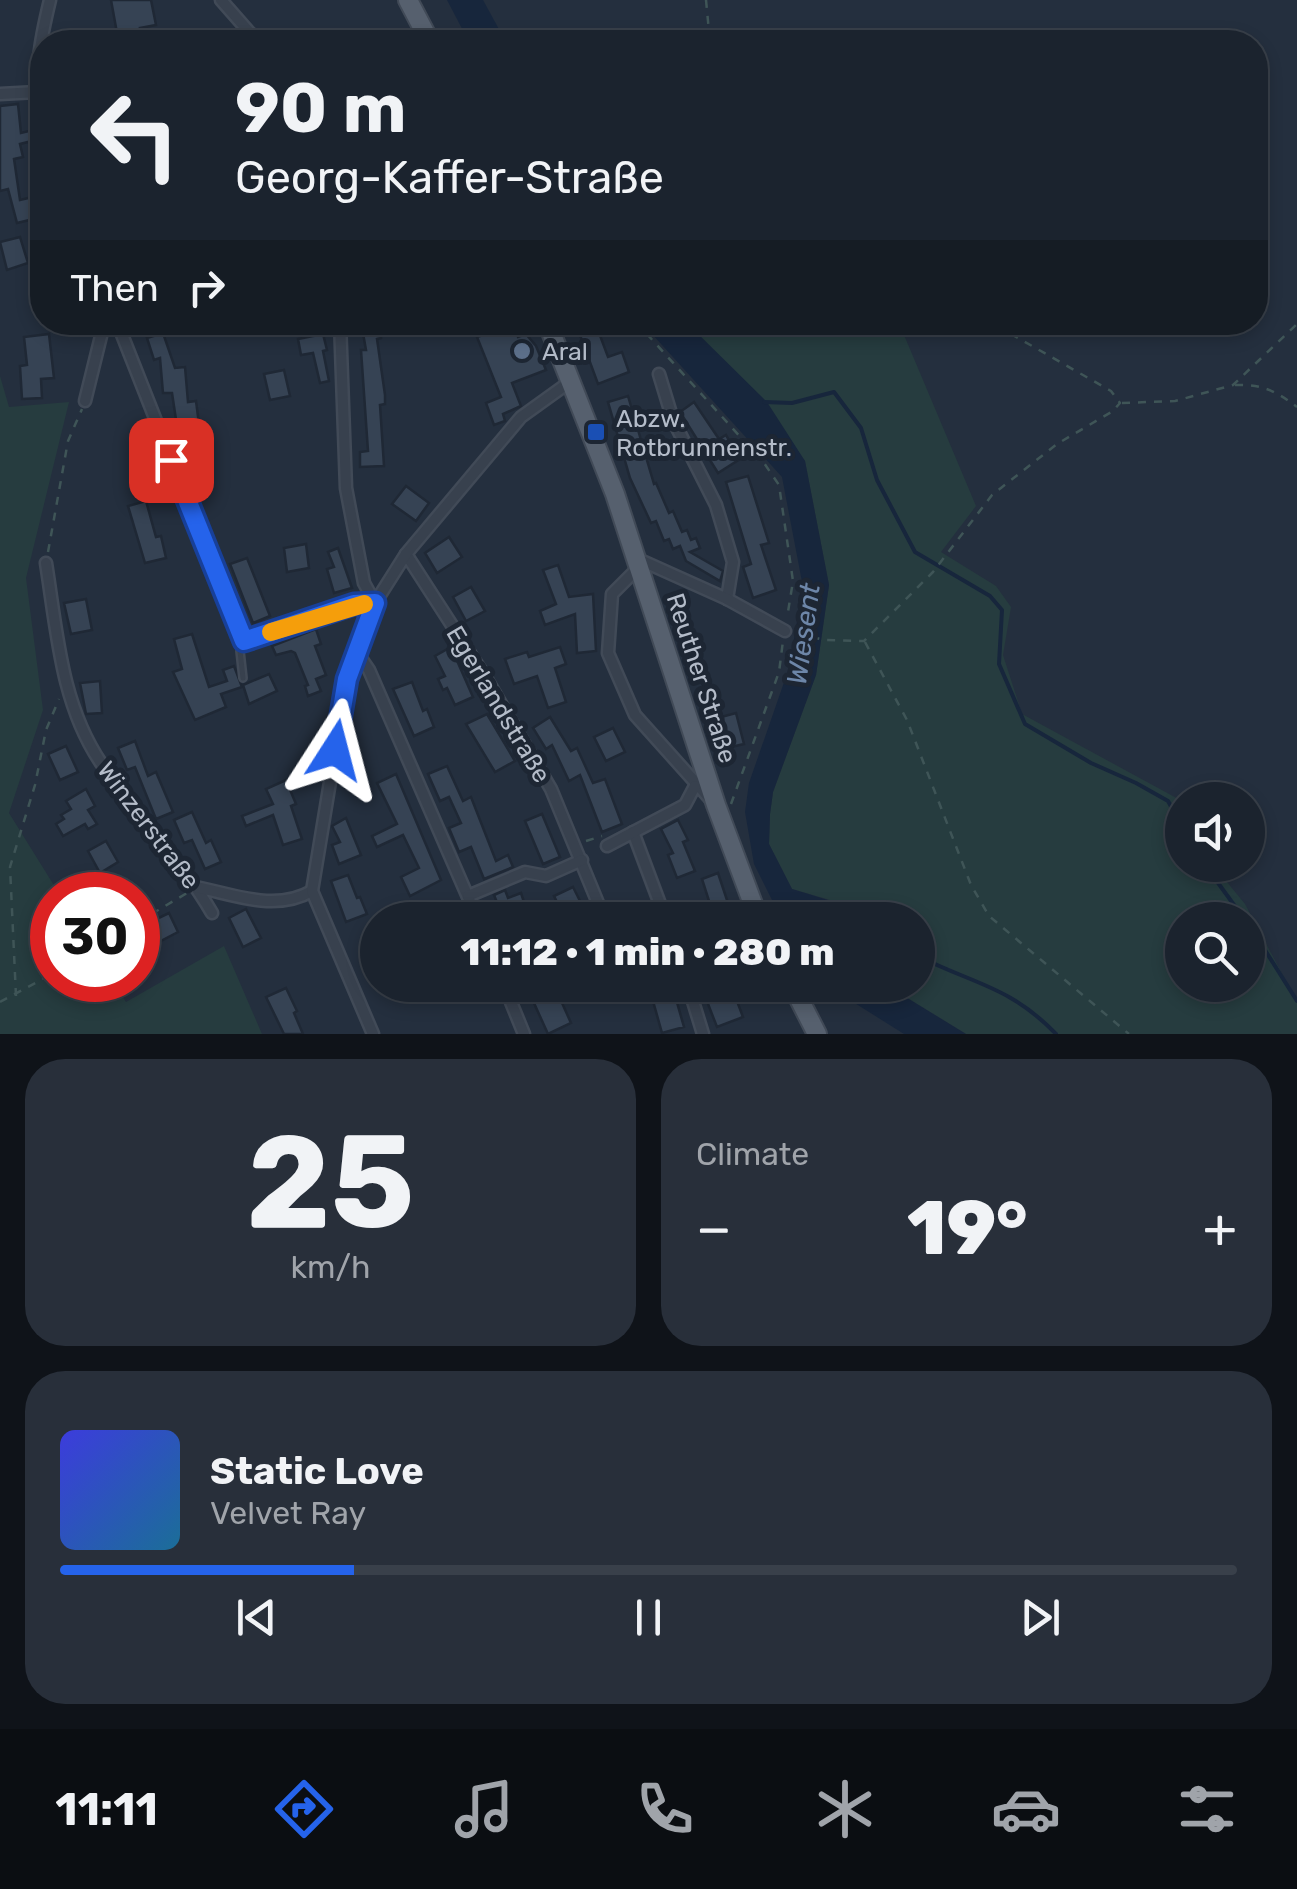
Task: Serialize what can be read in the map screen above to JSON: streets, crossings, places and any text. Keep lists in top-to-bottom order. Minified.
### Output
{"streets":{"main road":["Reuther Straße"],"street":["Egerlandstraße","Winzerstraße"]},"water":["Wiesent"],"places":{"other":["Aral"],"transit":["Abzw. Rotbrunnenstr."]},"page":{"turn":["90 m","Georg-Kaffer-Straße"],"then":"Then","limit":"30","trip":"11:12 · 1 min · 280 m","tile":[["25","km/h"],"Climate"],"heat":["−","19°","+"],"song":["Static Love","Velvet Ray"],"tabs":"11:11"}}
